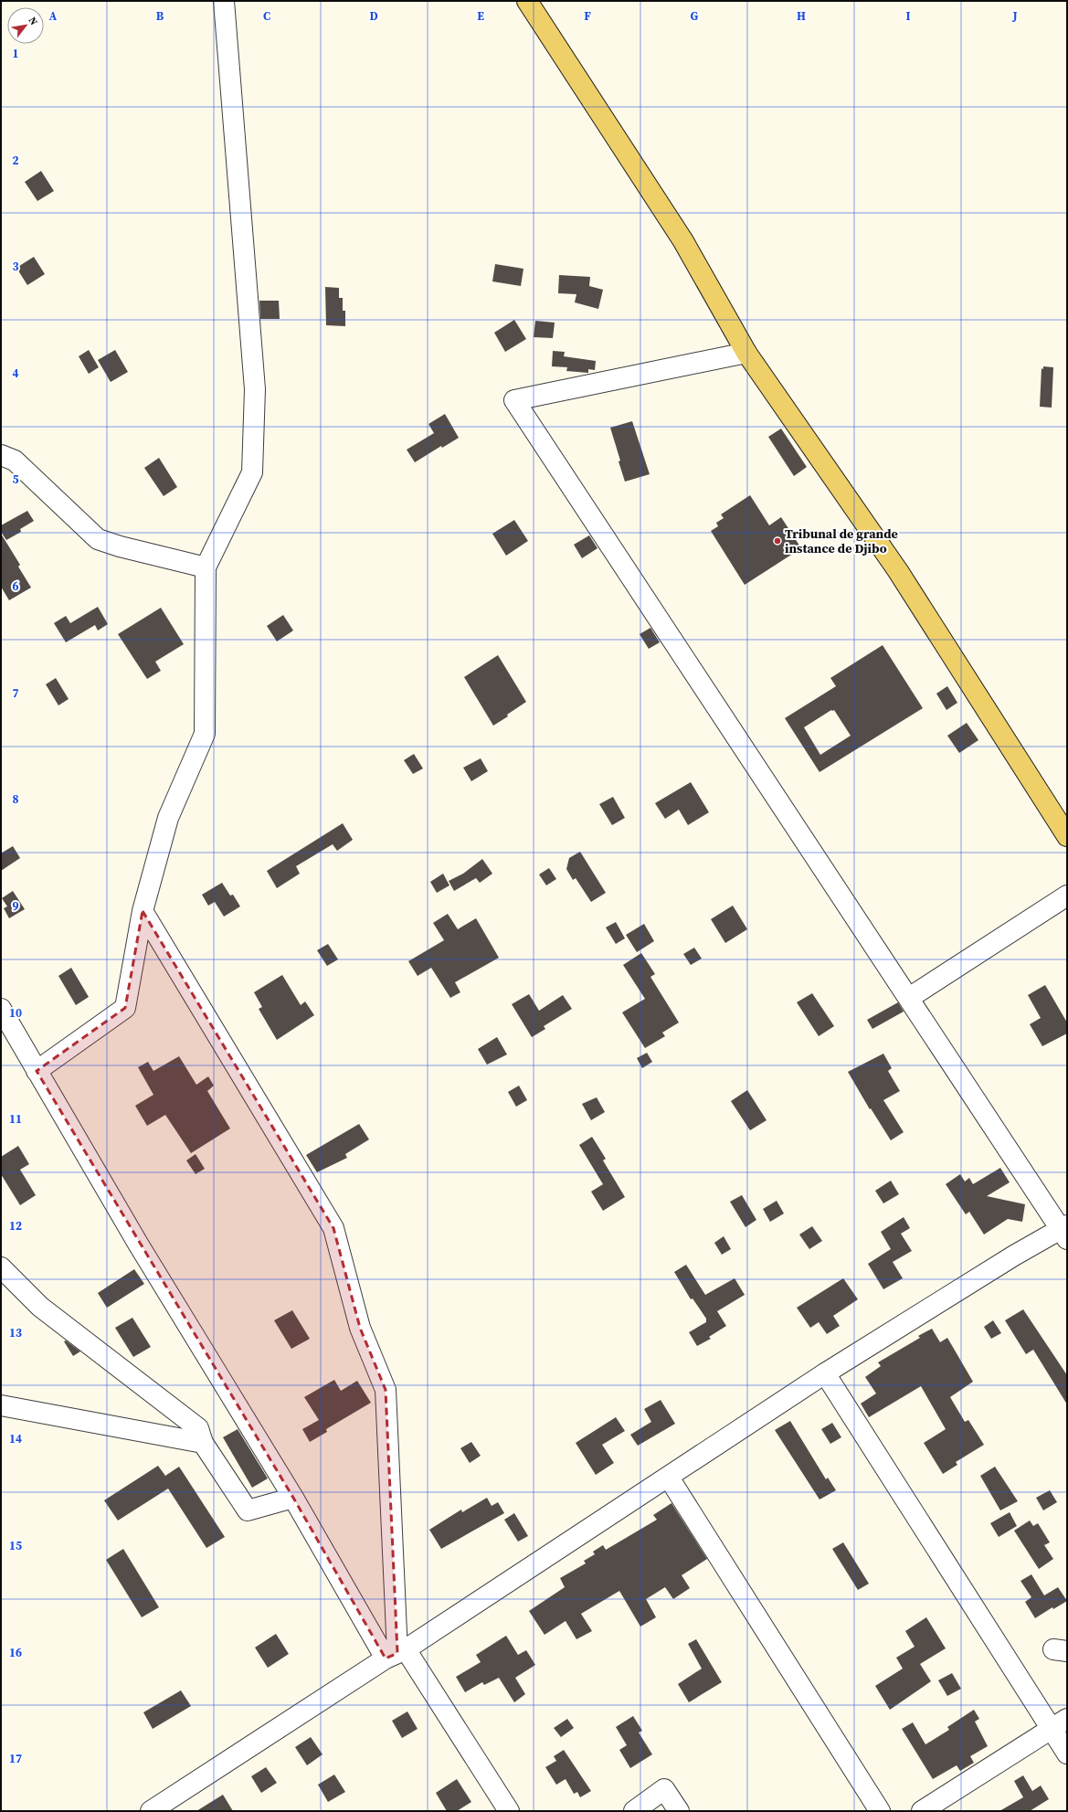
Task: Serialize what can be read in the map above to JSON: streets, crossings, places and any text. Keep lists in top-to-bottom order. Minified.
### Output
{"places":["Tribunal de grande instance de Djibo"],"north":"top right","grid":{"columns":["A","B","C","D","E","F","G","H","I","J"],"rows":["1","2","3","4","5","6","7","8","9","10","11","12","13","14","15","16","17"]}}
